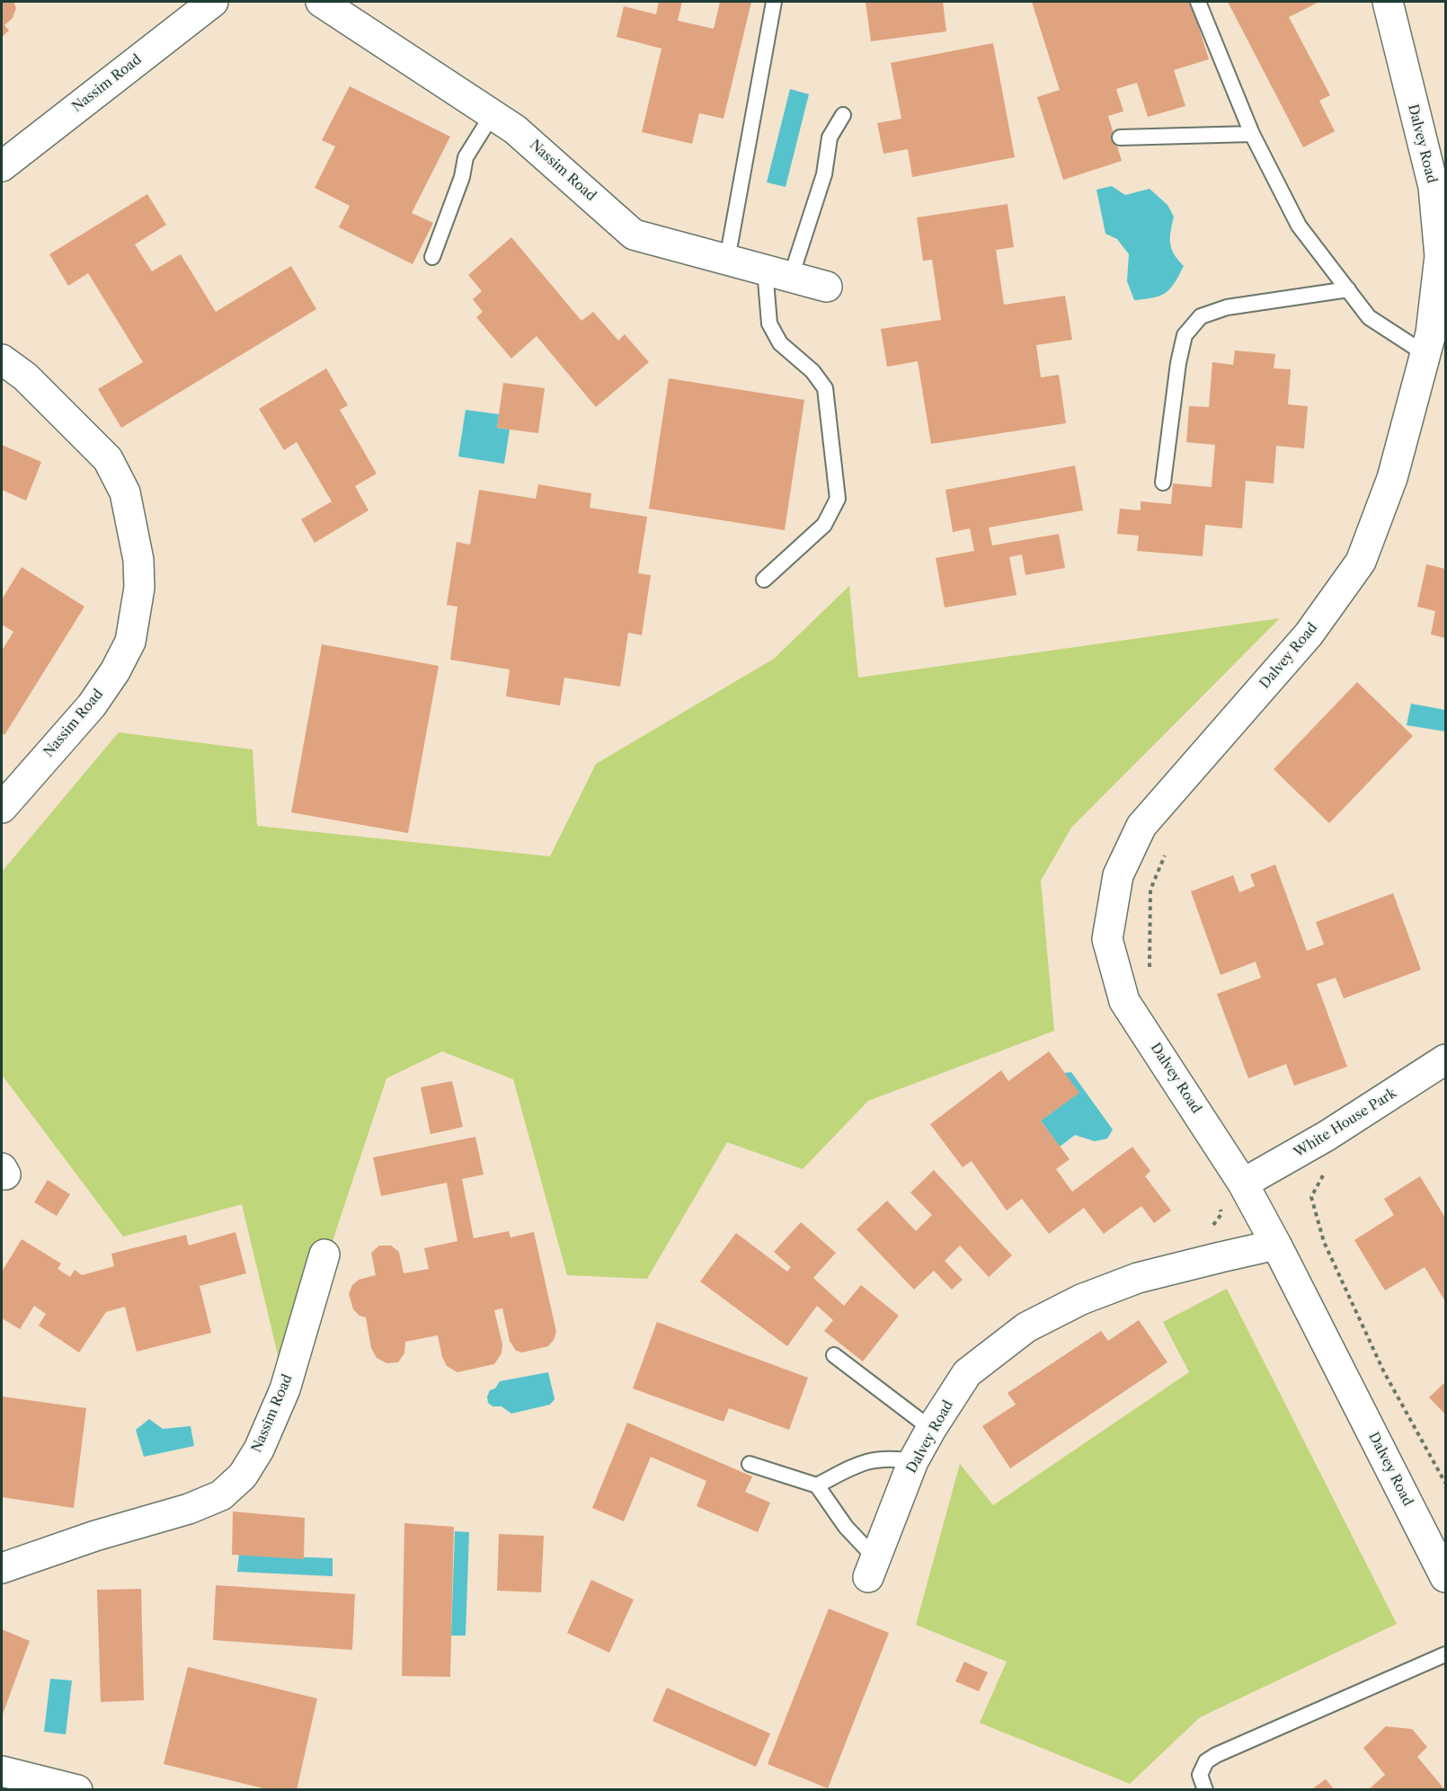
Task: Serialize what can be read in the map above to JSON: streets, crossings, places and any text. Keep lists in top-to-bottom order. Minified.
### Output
{"streets":{"street":["Nassim Road","Dalvey Road","White House Park"]},"crossings":[["Dalvey Road","White House Park"]]}
